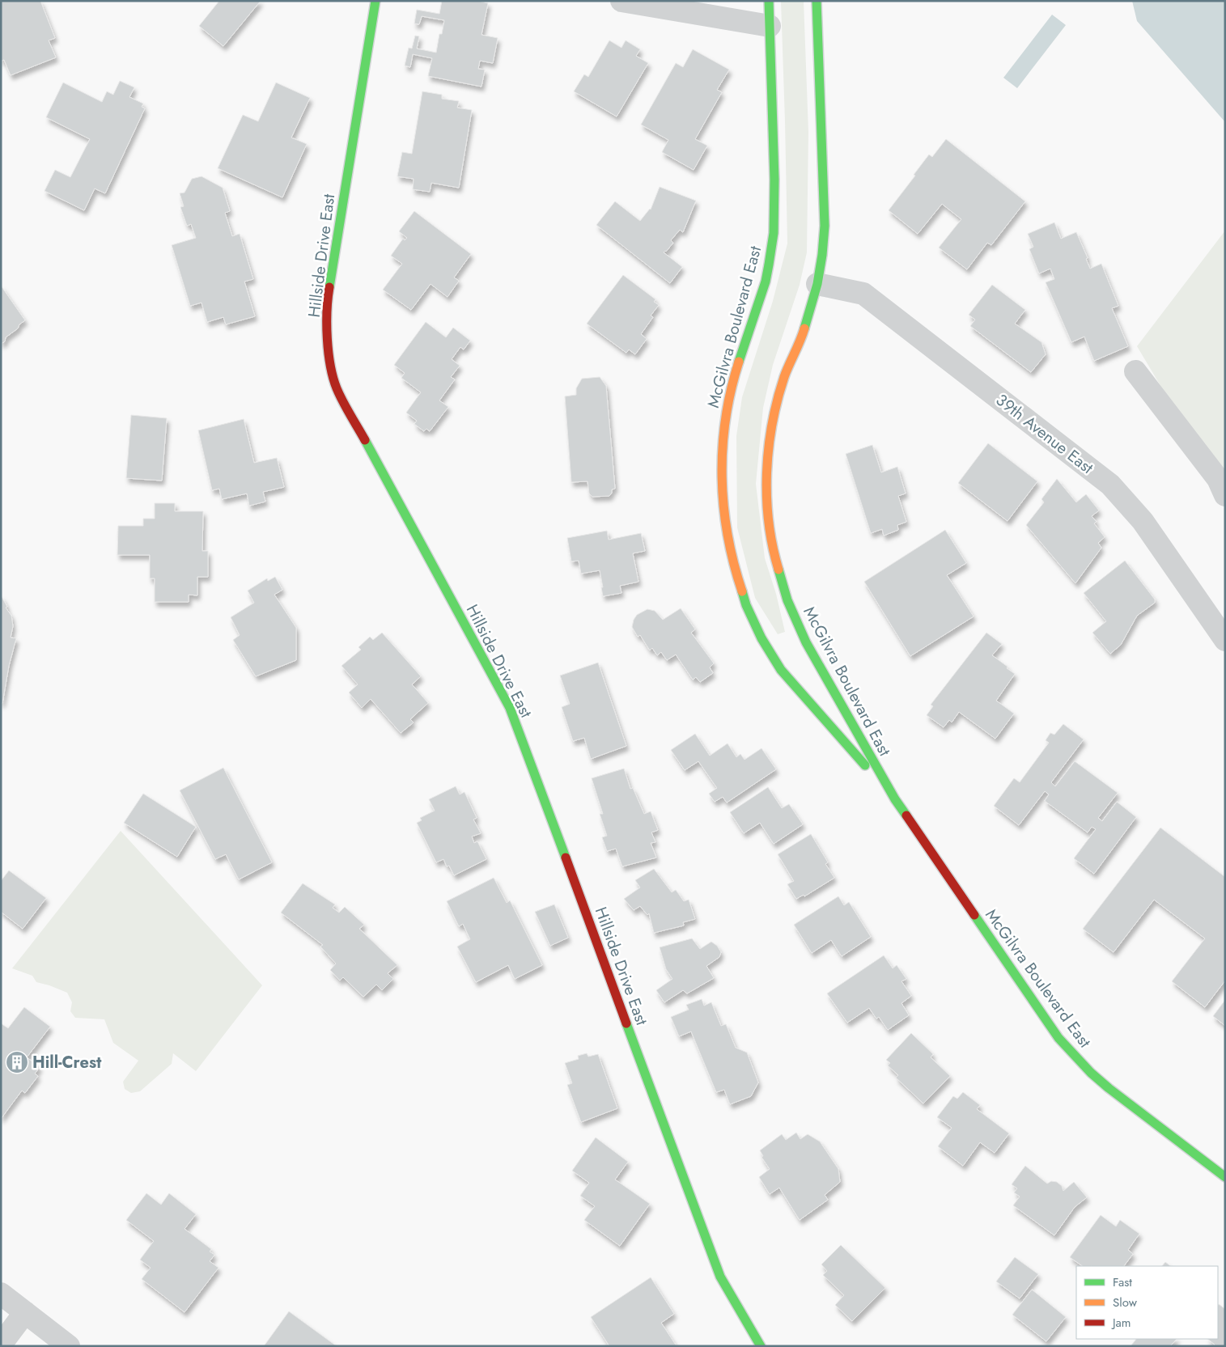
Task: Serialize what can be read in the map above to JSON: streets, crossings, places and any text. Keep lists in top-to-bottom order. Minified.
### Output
{"streets":{"street":["Hillside Drive East","McGilvra Boulevard East","39th Avenue East"]},"crossings":[["McGilvra Boulevard East","39th Avenue East"]],"places":{"building":["Hill-Crest"]},"legend":["Fast","Slow","Jam"]}
